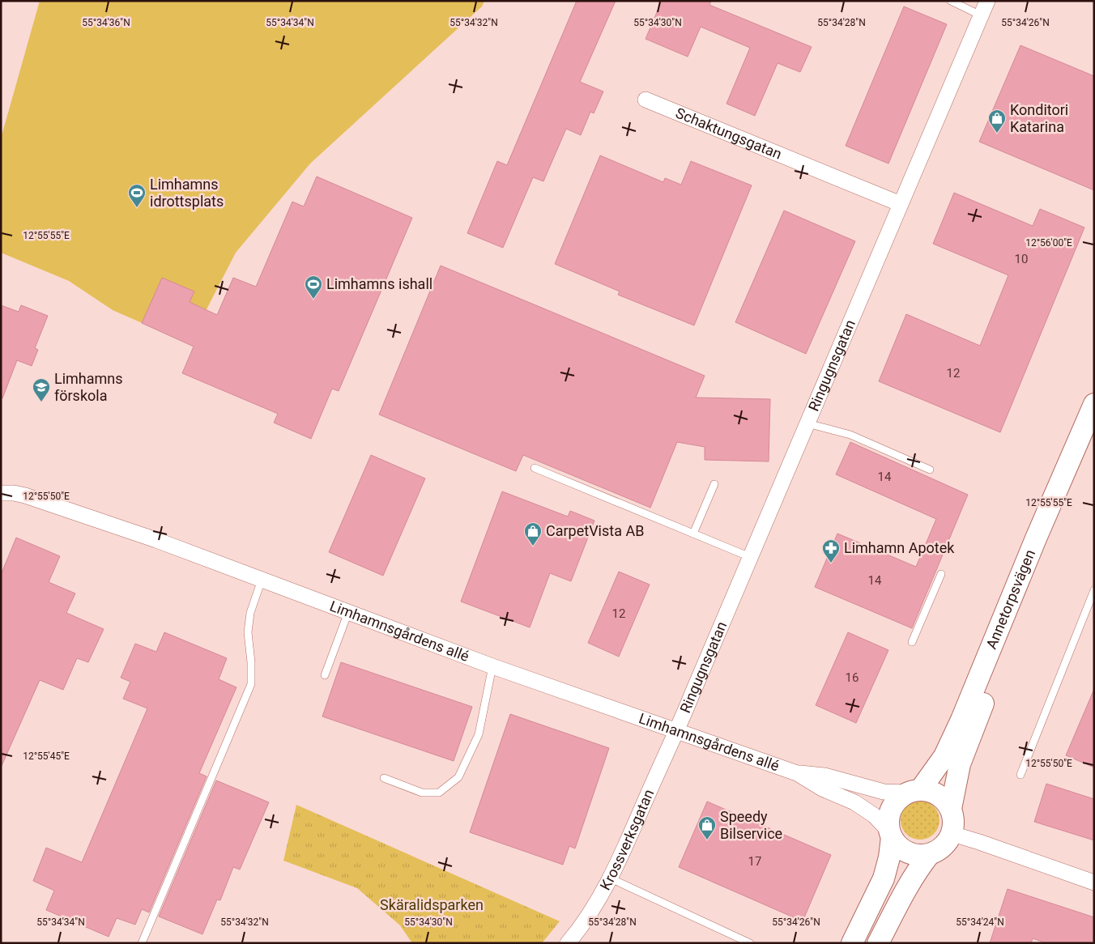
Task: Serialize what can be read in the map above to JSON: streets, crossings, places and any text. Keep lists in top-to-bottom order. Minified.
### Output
{"streets":{"main road":["Annetorpsvägen"],"street":["Schaktungsgatan","Ringugnsgatan","Limhamnsgårdens allé","Krossverksgatan"]},"crossings":[["Schaktungsgatan","Ringugnsgatan"],["Ringugnsgatan","Limhamnsgårdens allé"],["Ringugnsgatan","Krossverksgatan"],["Annetorpsvägen","Limhamnsgårdens allé"],["Limhamnsgårdens allé","Krossverksgatan"]],"parks":["Skäralidsparken"],"places":{"shop":["Konditori Katarina","CarpetVista AB","Speedy Bilservice"],"sports":["Limhamns idrottsplats","Limhamns ishall"],"school or university":["Limhamns förskola"],"pharmacy":["Limhamn Apotek"]},"house_numbers":["10","12","14","14","12","16","17"],"coordinates":["55°34'36\"N","55°34'34\"N","55°34'32\"N","55°34'30\"N","55°34'28\"N","55°34'26\"N","12°55'55\"E","12°56'00\"E","12°55'50\"E","12°55'45\"E","55°34'24\"N"]}
